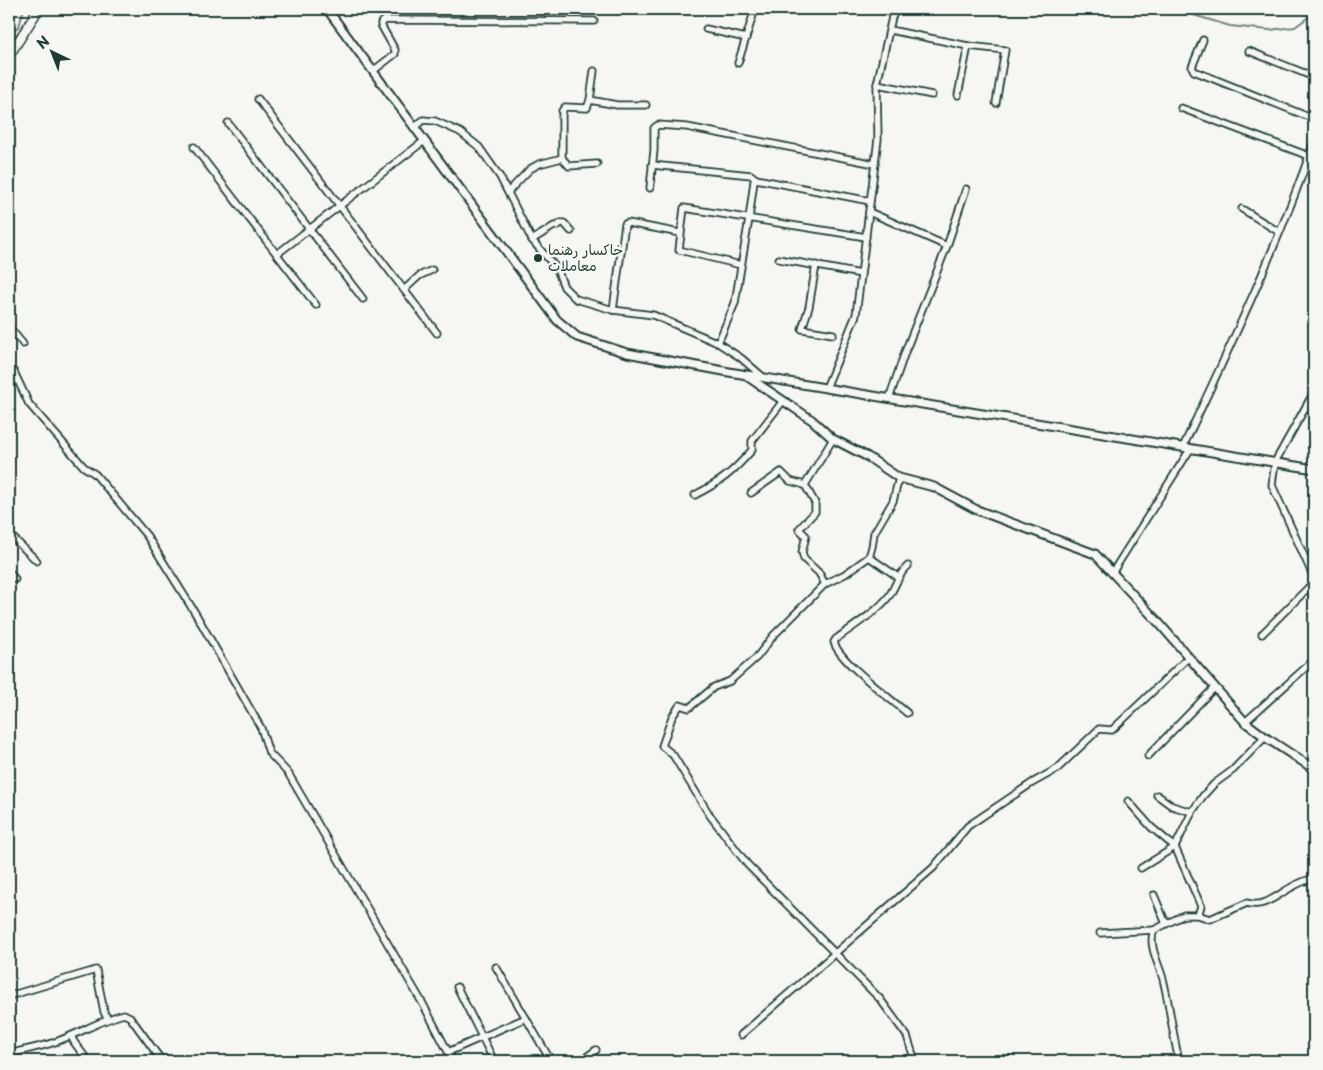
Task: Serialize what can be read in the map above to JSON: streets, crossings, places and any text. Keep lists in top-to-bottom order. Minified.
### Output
{"places":["خاکسار رهنما معاملات"],"north":"top left"}
